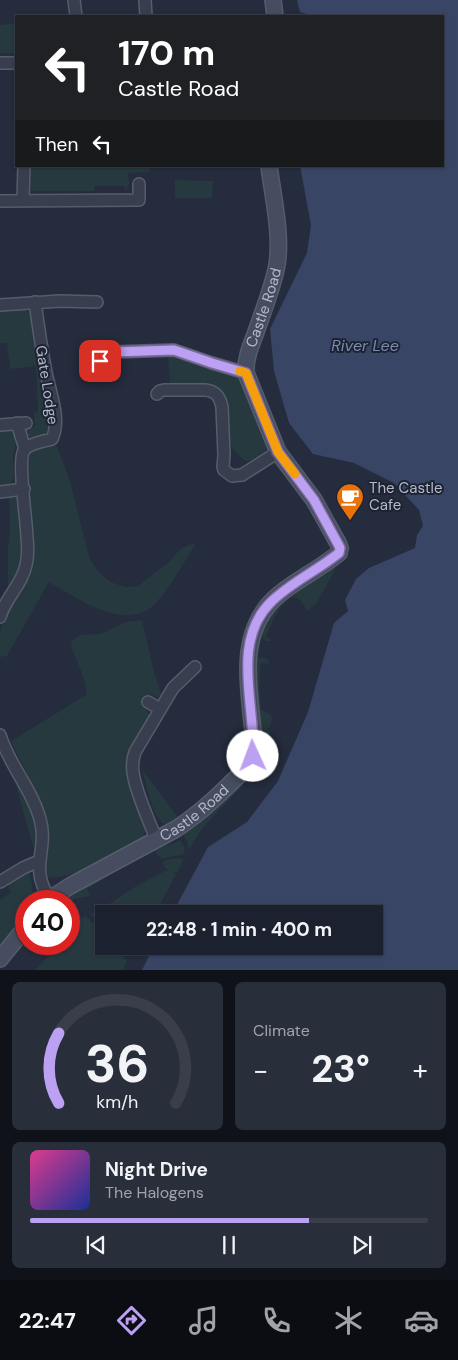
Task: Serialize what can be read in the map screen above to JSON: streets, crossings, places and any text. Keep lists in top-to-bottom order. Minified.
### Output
{"streets":{"street":["Castle Road","Gate Lodge"]},"water":["River Lee"],"places":{"cafe":["The Castle Cafe"]},"page":{"turn":["170 m","Castle Road"],"then":"Then","limit":"40","trip":"22:48 · 1 min · 400 m","tile":"Climate","heat":["−","23°","+"],"song":["Night Drive","The Halogens"],"tabs":"22:47","gauge":["36","km/h"]}}
